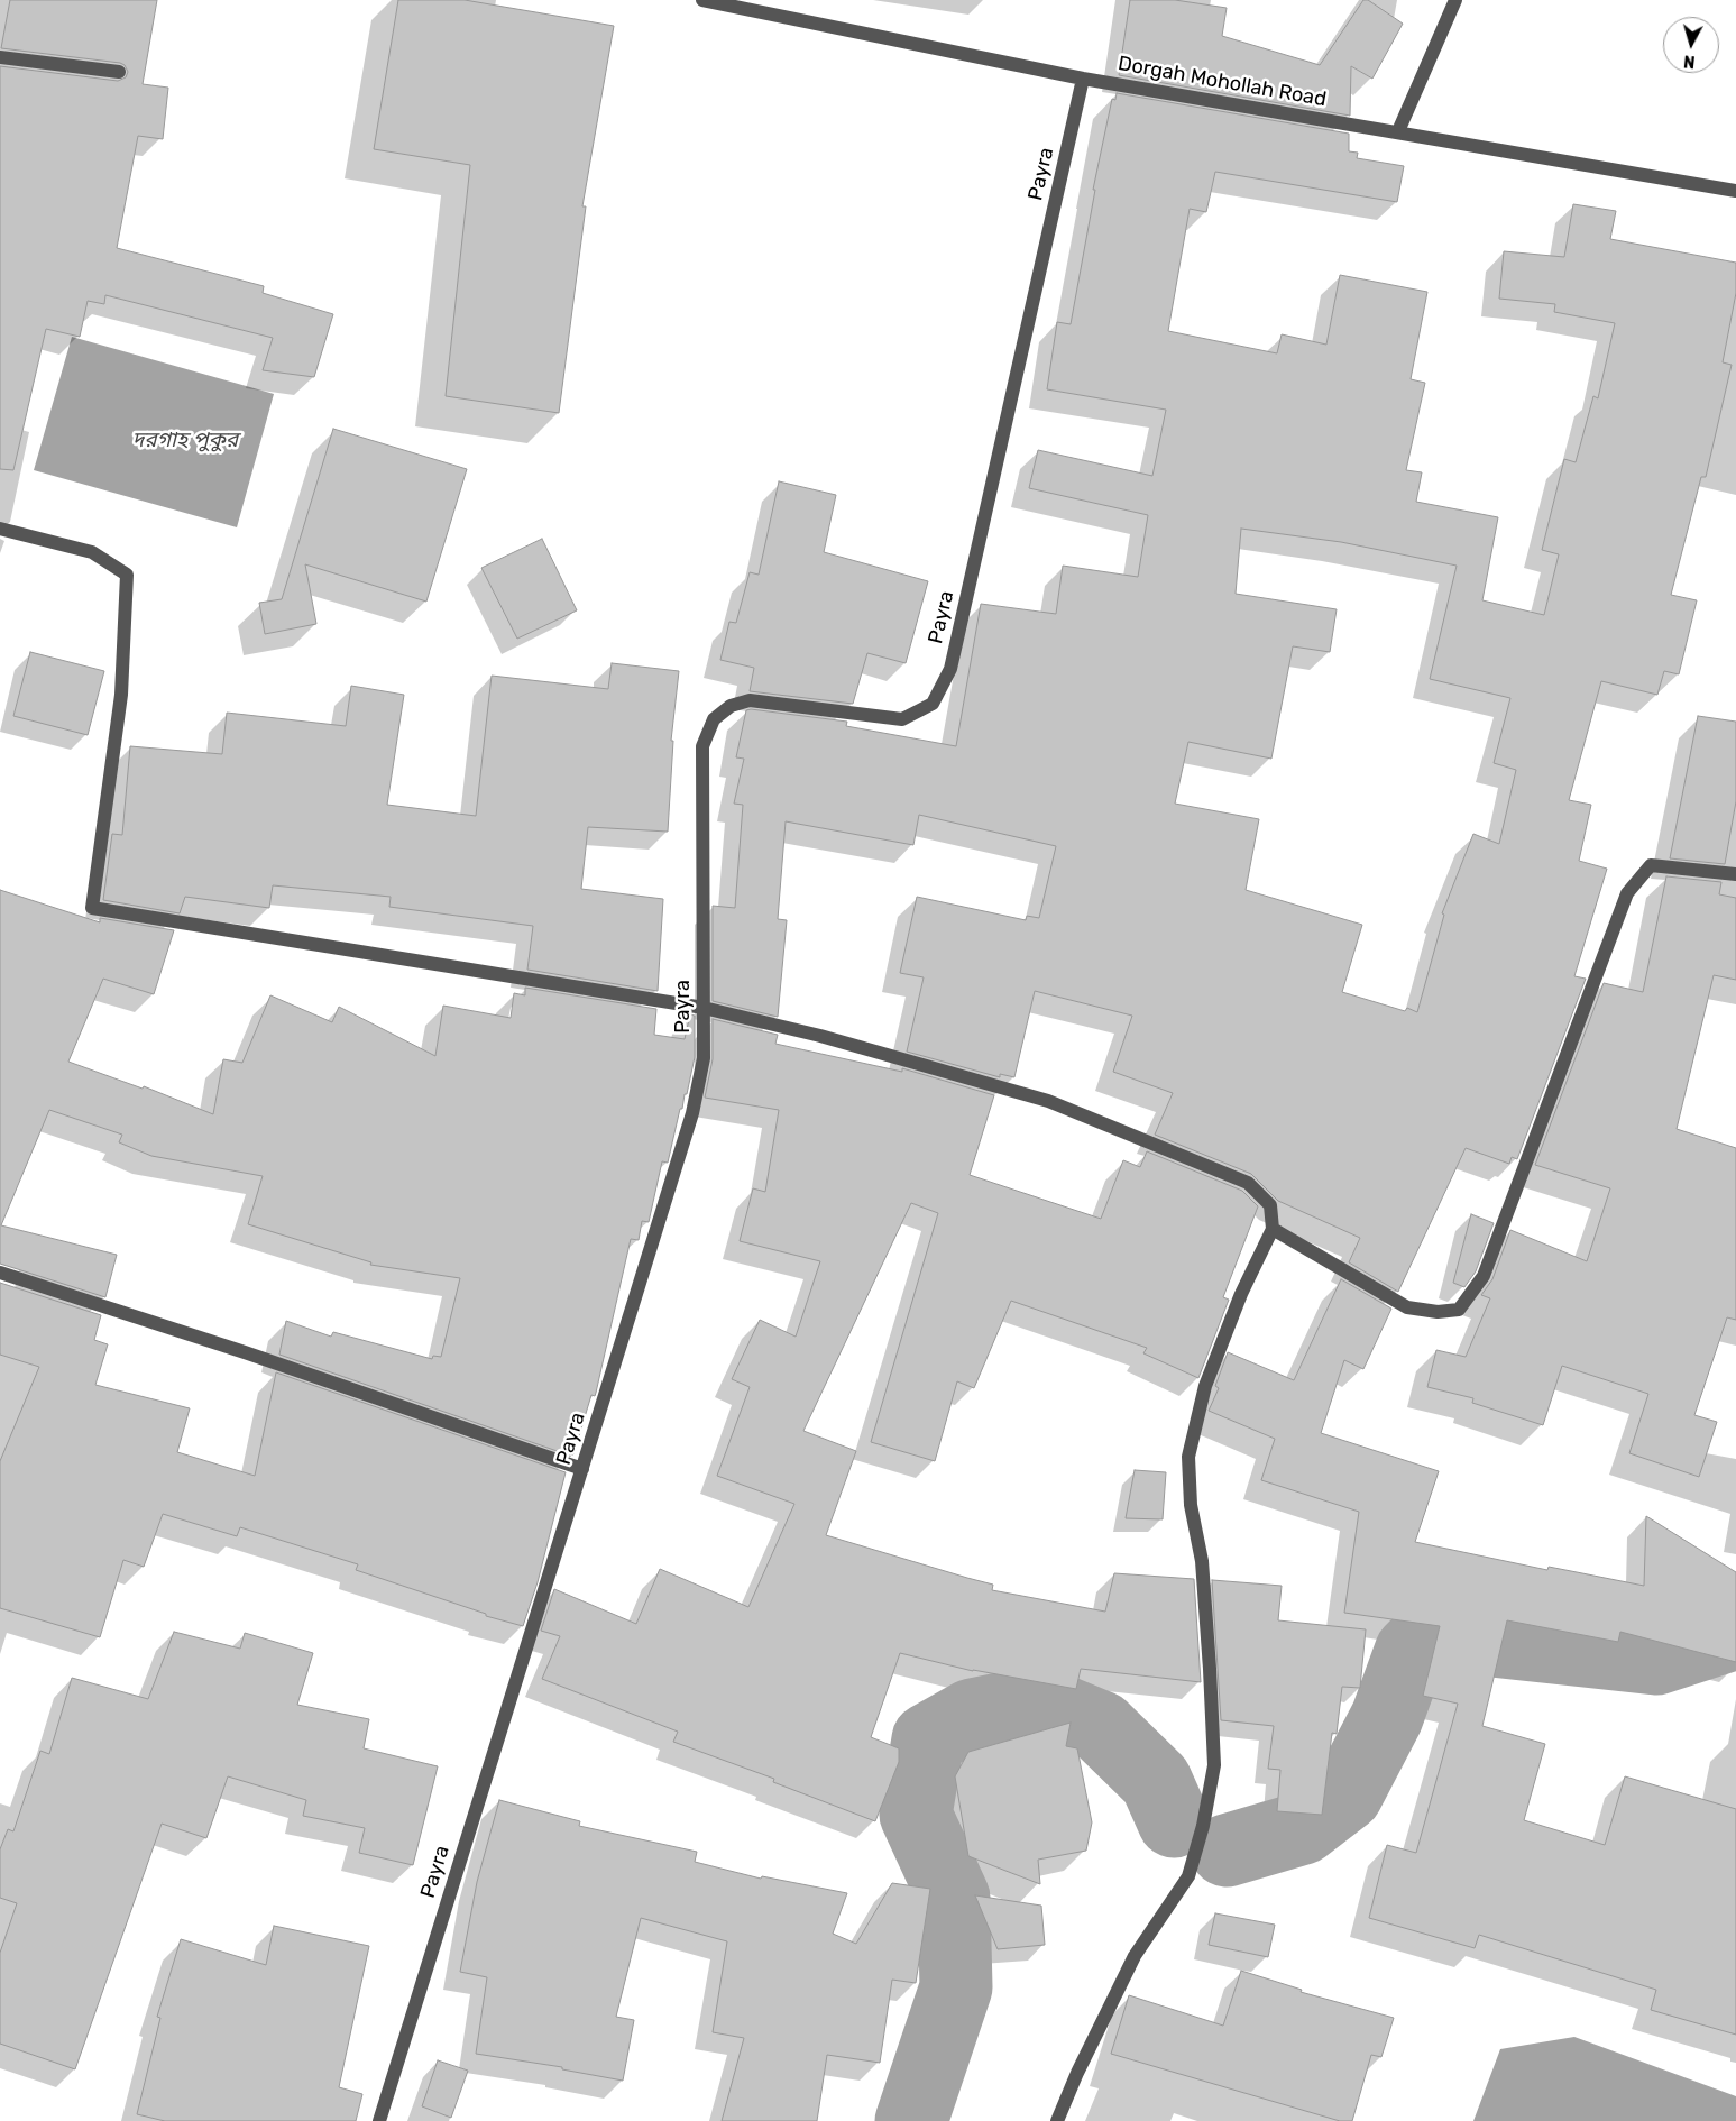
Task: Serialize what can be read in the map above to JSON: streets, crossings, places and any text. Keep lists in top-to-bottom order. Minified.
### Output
{"streets":{"street":["Dorgah Mohollah Road","Payra"]},"crossings":[["Dorgah Mohollah Road","Payra"]],"water":["দরগাহ পুকুর"],"north":"bottom"}
